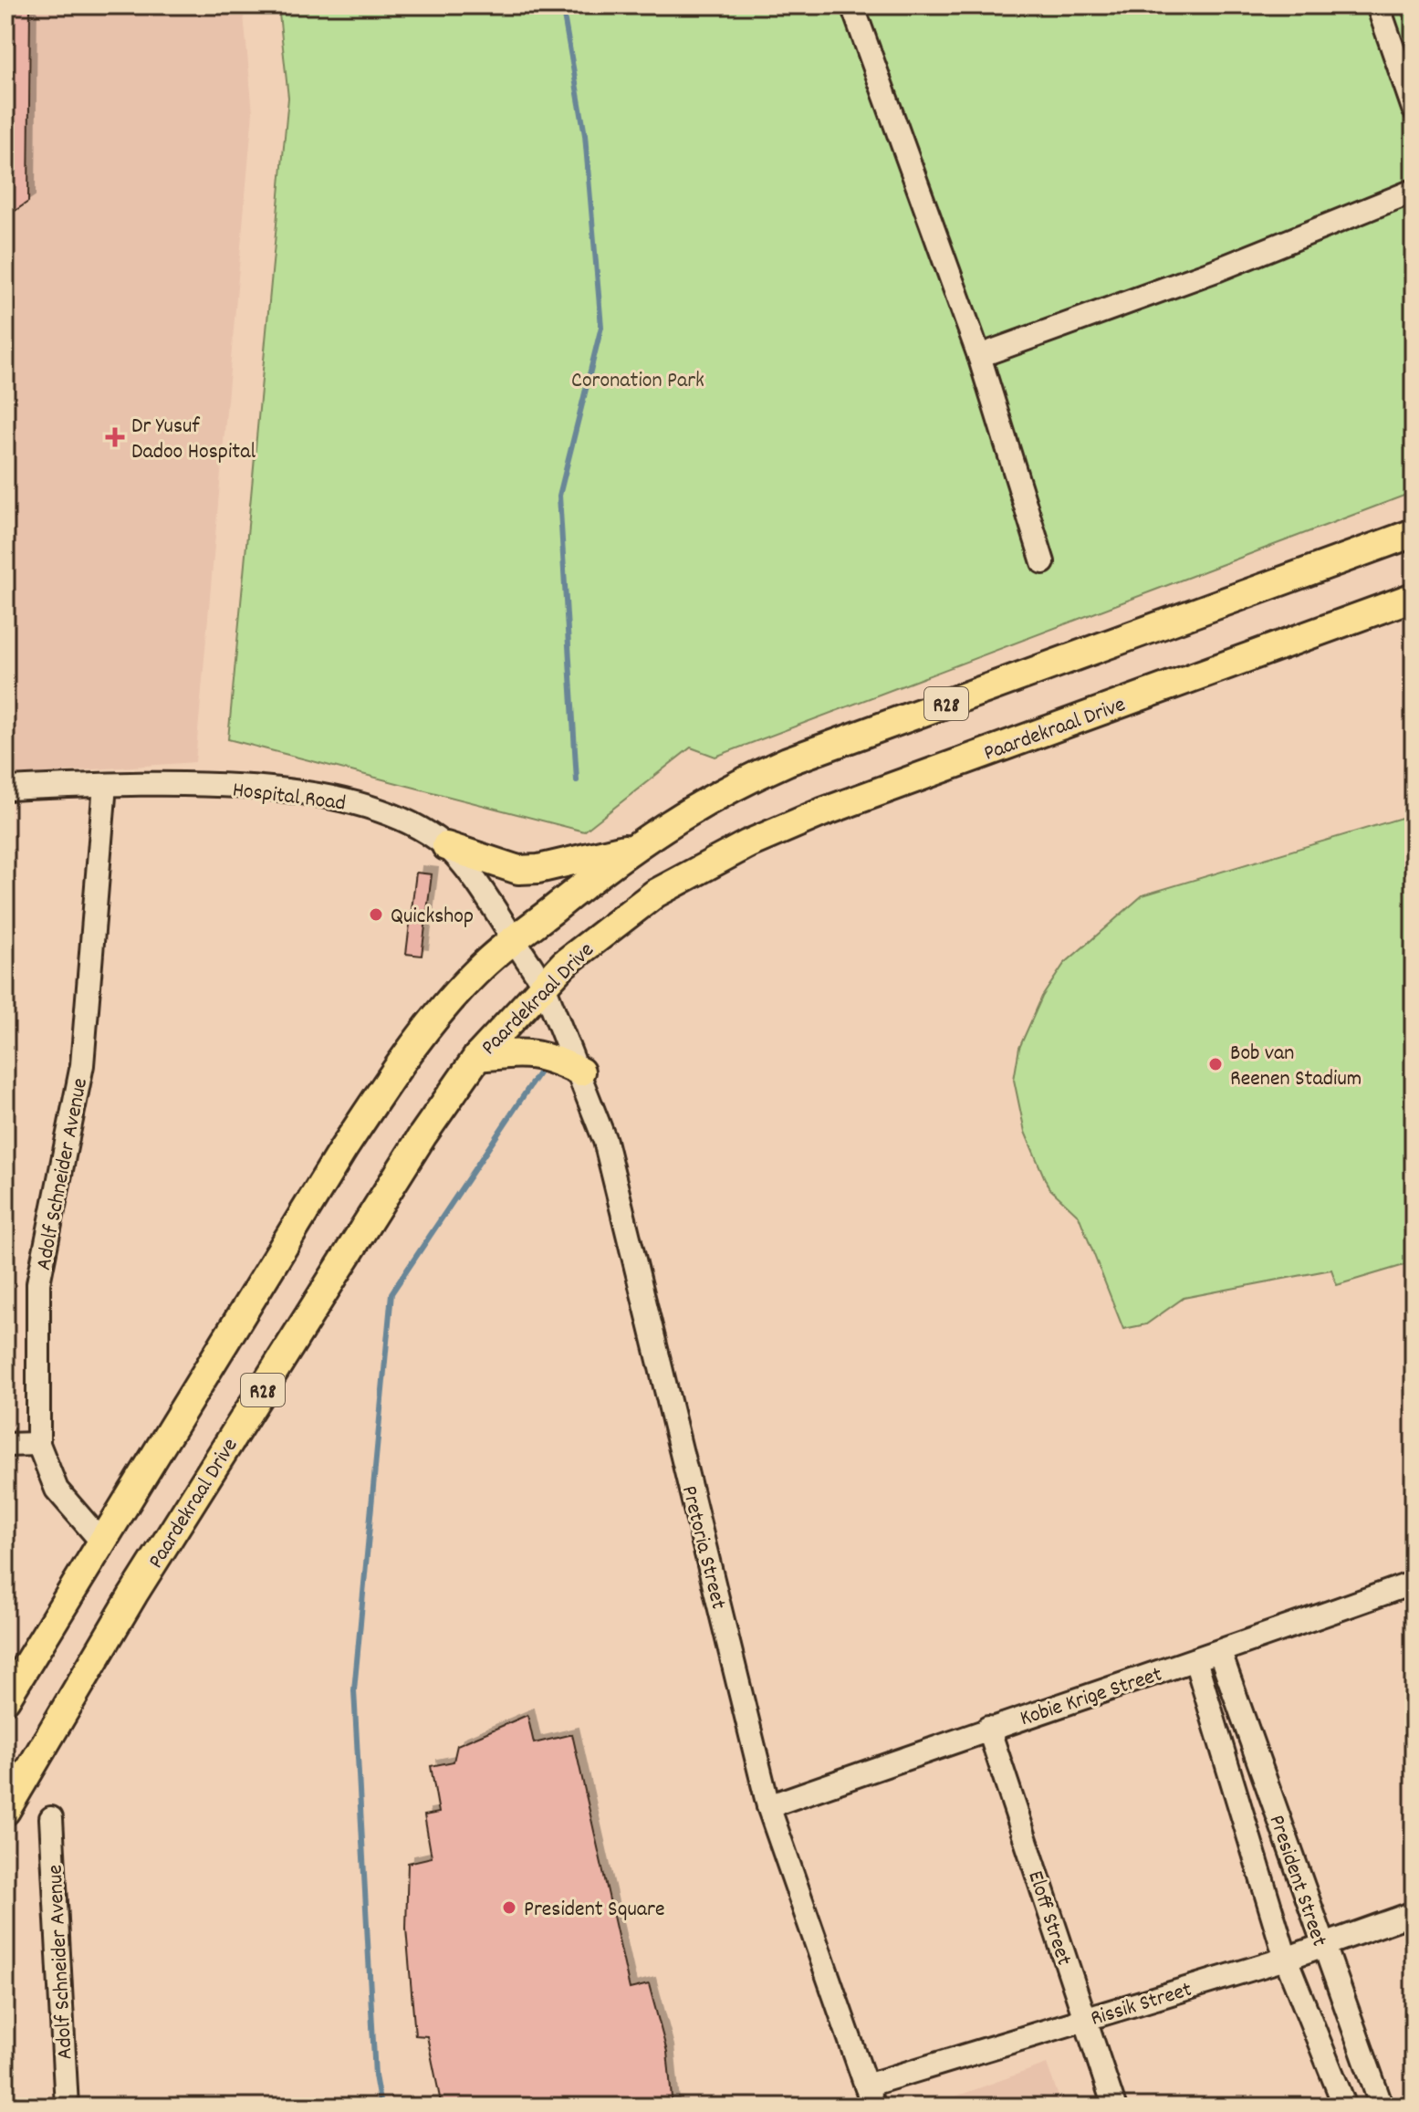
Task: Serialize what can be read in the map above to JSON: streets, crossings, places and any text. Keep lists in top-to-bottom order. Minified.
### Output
{"streets":{"main road":["R28","Paardekraal Drive"],"street":["Hospital Road","Adolf Schneider Avenue","Pretoria Street","Kobie Krige Street","President Street","Eloff Street","Rissik Street"]},"crossings":[["R28","Hospital Road"],["R28","Adolf Schneider Avenue"],["Paardekraal Drive","Hospital Road"],["Paardekraal Drive","Pretoria Street"],["Hospital Road","Adolf Schneider Avenue"],["Hospital Road","Pretoria Street"],["Pretoria Street","Kobie Krige Street"],["Pretoria Street","Rissik Street"],["Kobie Krige Street","President Street"],["Kobie Krige Street","Eloff Street"],["President Street","Rissik Street"],["Eloff Street","Rissik Street"]],"parks":["Coronation Park"],"places":{"health":["Dr Yusuf Dadoo Hospital"],"other":["Quickshop","Bob van Reenen Stadium","President Square"]}}
